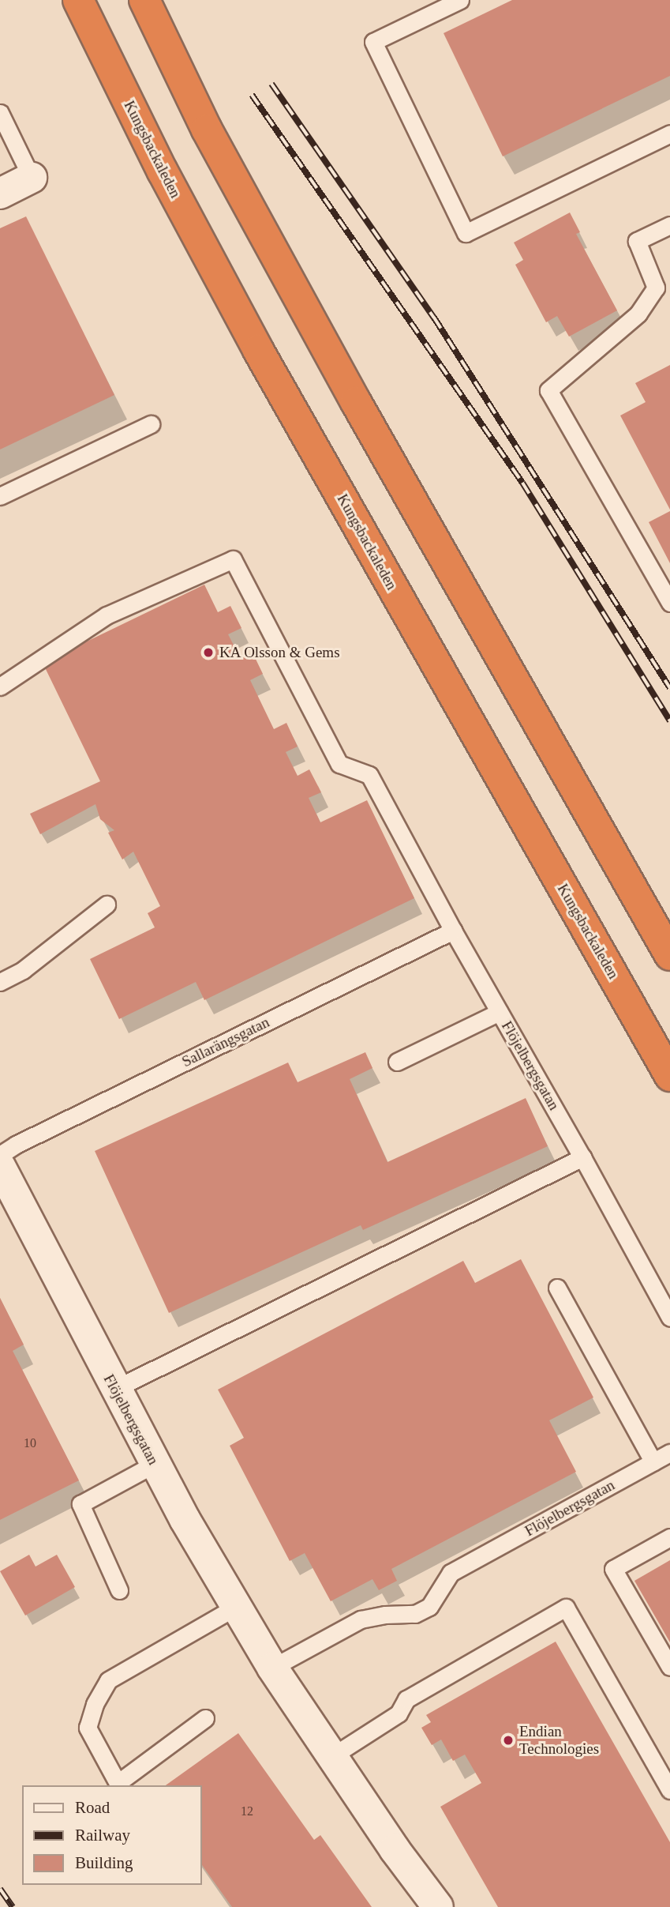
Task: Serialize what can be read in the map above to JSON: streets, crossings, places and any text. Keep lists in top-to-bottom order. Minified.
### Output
{"streets":{"highway":["Kungsbackaleden"],"street":["Flöjelbergsgatan"],"lane":["Sallarängsgatan"]},"crossings":[["Sallarängsgatan","Flöjelbergsgatan"]],"places":["KA Olsson & Gems","Endian Technologies"],"house_numbers":["10","12"],"legend":["Road","Railway","Building"]}
